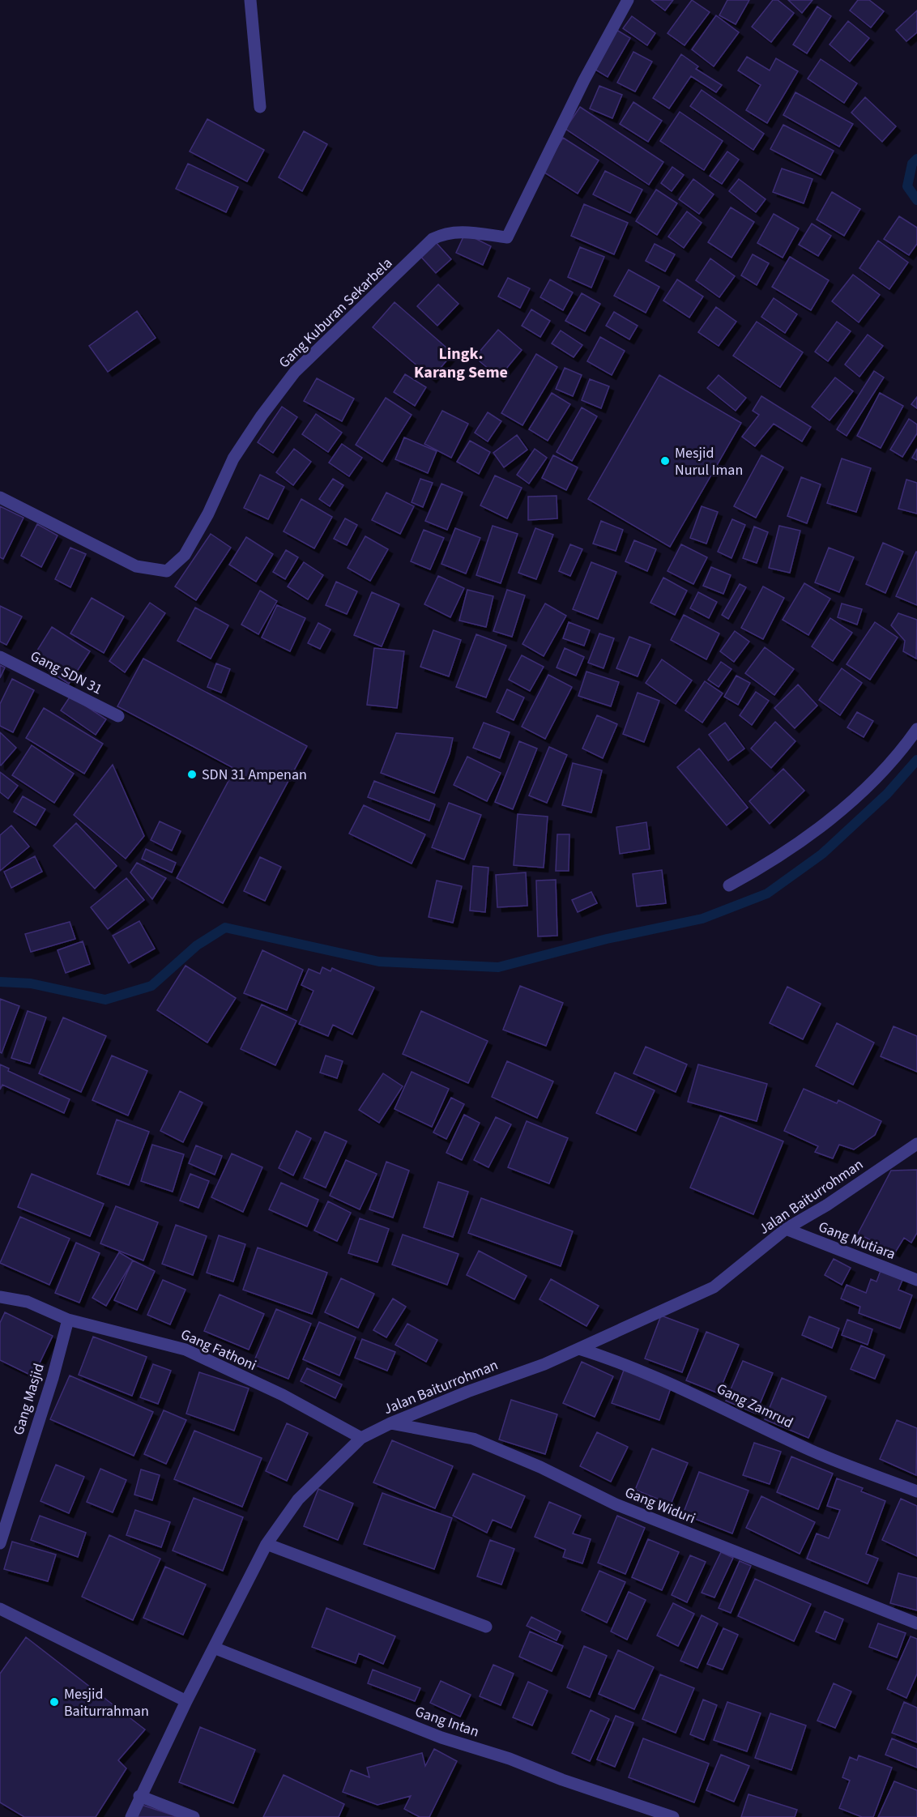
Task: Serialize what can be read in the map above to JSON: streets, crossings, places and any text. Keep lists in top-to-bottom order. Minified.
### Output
{"streets":{"street":["Gang Kuburan Sekarbela","Gang SDN 31","Jalan Baiturrohman","Gang Mutiara","Gang Fathoni","Gang Masjid","Gang Zamrud","Gang Widuri","Gang Intan"]},"crossings":[["Jalan Baiturrohman","Gang Mutiara"],["Jalan Baiturrohman","Gang Fathoni"],["Jalan Baiturrohman","Gang Zamrud"],["Jalan Baiturrohman","Gang Widuri"],["Jalan Baiturrohman","Gang Intan"],["Gang Fathoni","Gang Masjid"]],"districts":["Lingk. Karang Seme"],"places":["Mesjid Nurul Iman","SDN 31 Ampenan","Mesjid Baiturrahman"]}
